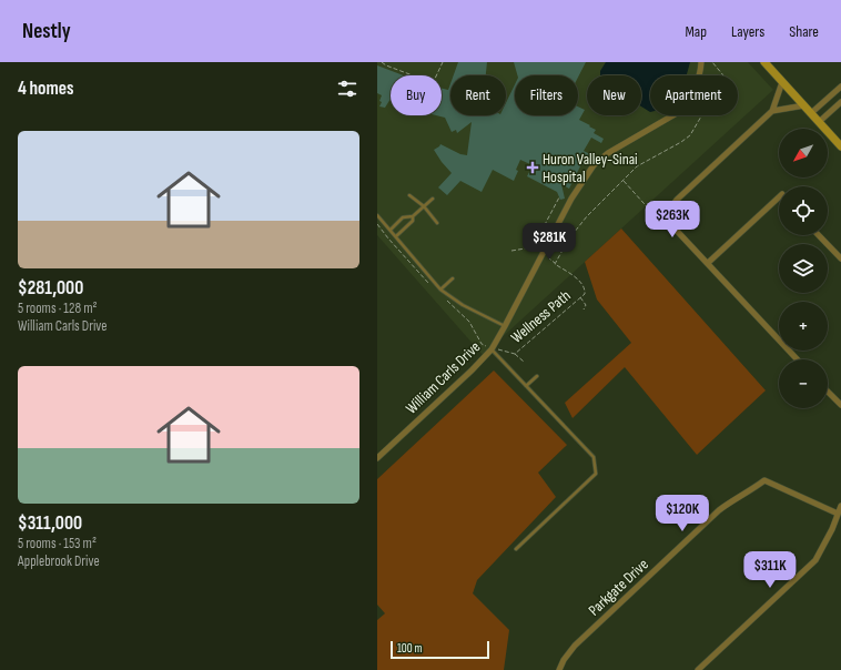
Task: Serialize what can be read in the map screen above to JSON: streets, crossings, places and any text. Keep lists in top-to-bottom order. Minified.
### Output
{"streets":{"street":["William Carls Drive","Parkgate Drive"],"path":["Wellness Path"]},"crossings":[["Wellness Path","William Carls Drive"]],"places":{"health":["Huron Valley-Sinai Hospital"]},"scale_bar":"100 m","north":"bottom left","page":{"header":"Nestly","nav":["Map","Layers","Share"],"heading":"4 homes","chip":["Buy","Rent","Filters","New","Apartment"],"list":[{"name":"$281,000","note":"5 rooms · 128 m² · William Carls Drive"},{"name":"$311,000","note":"5 rooms · 153 m² · Applebrook Drive"}],"map_buttons":["+","−"],"price":["$263K","$281K","$120K","$311K"],"scale":"100 m"}}
